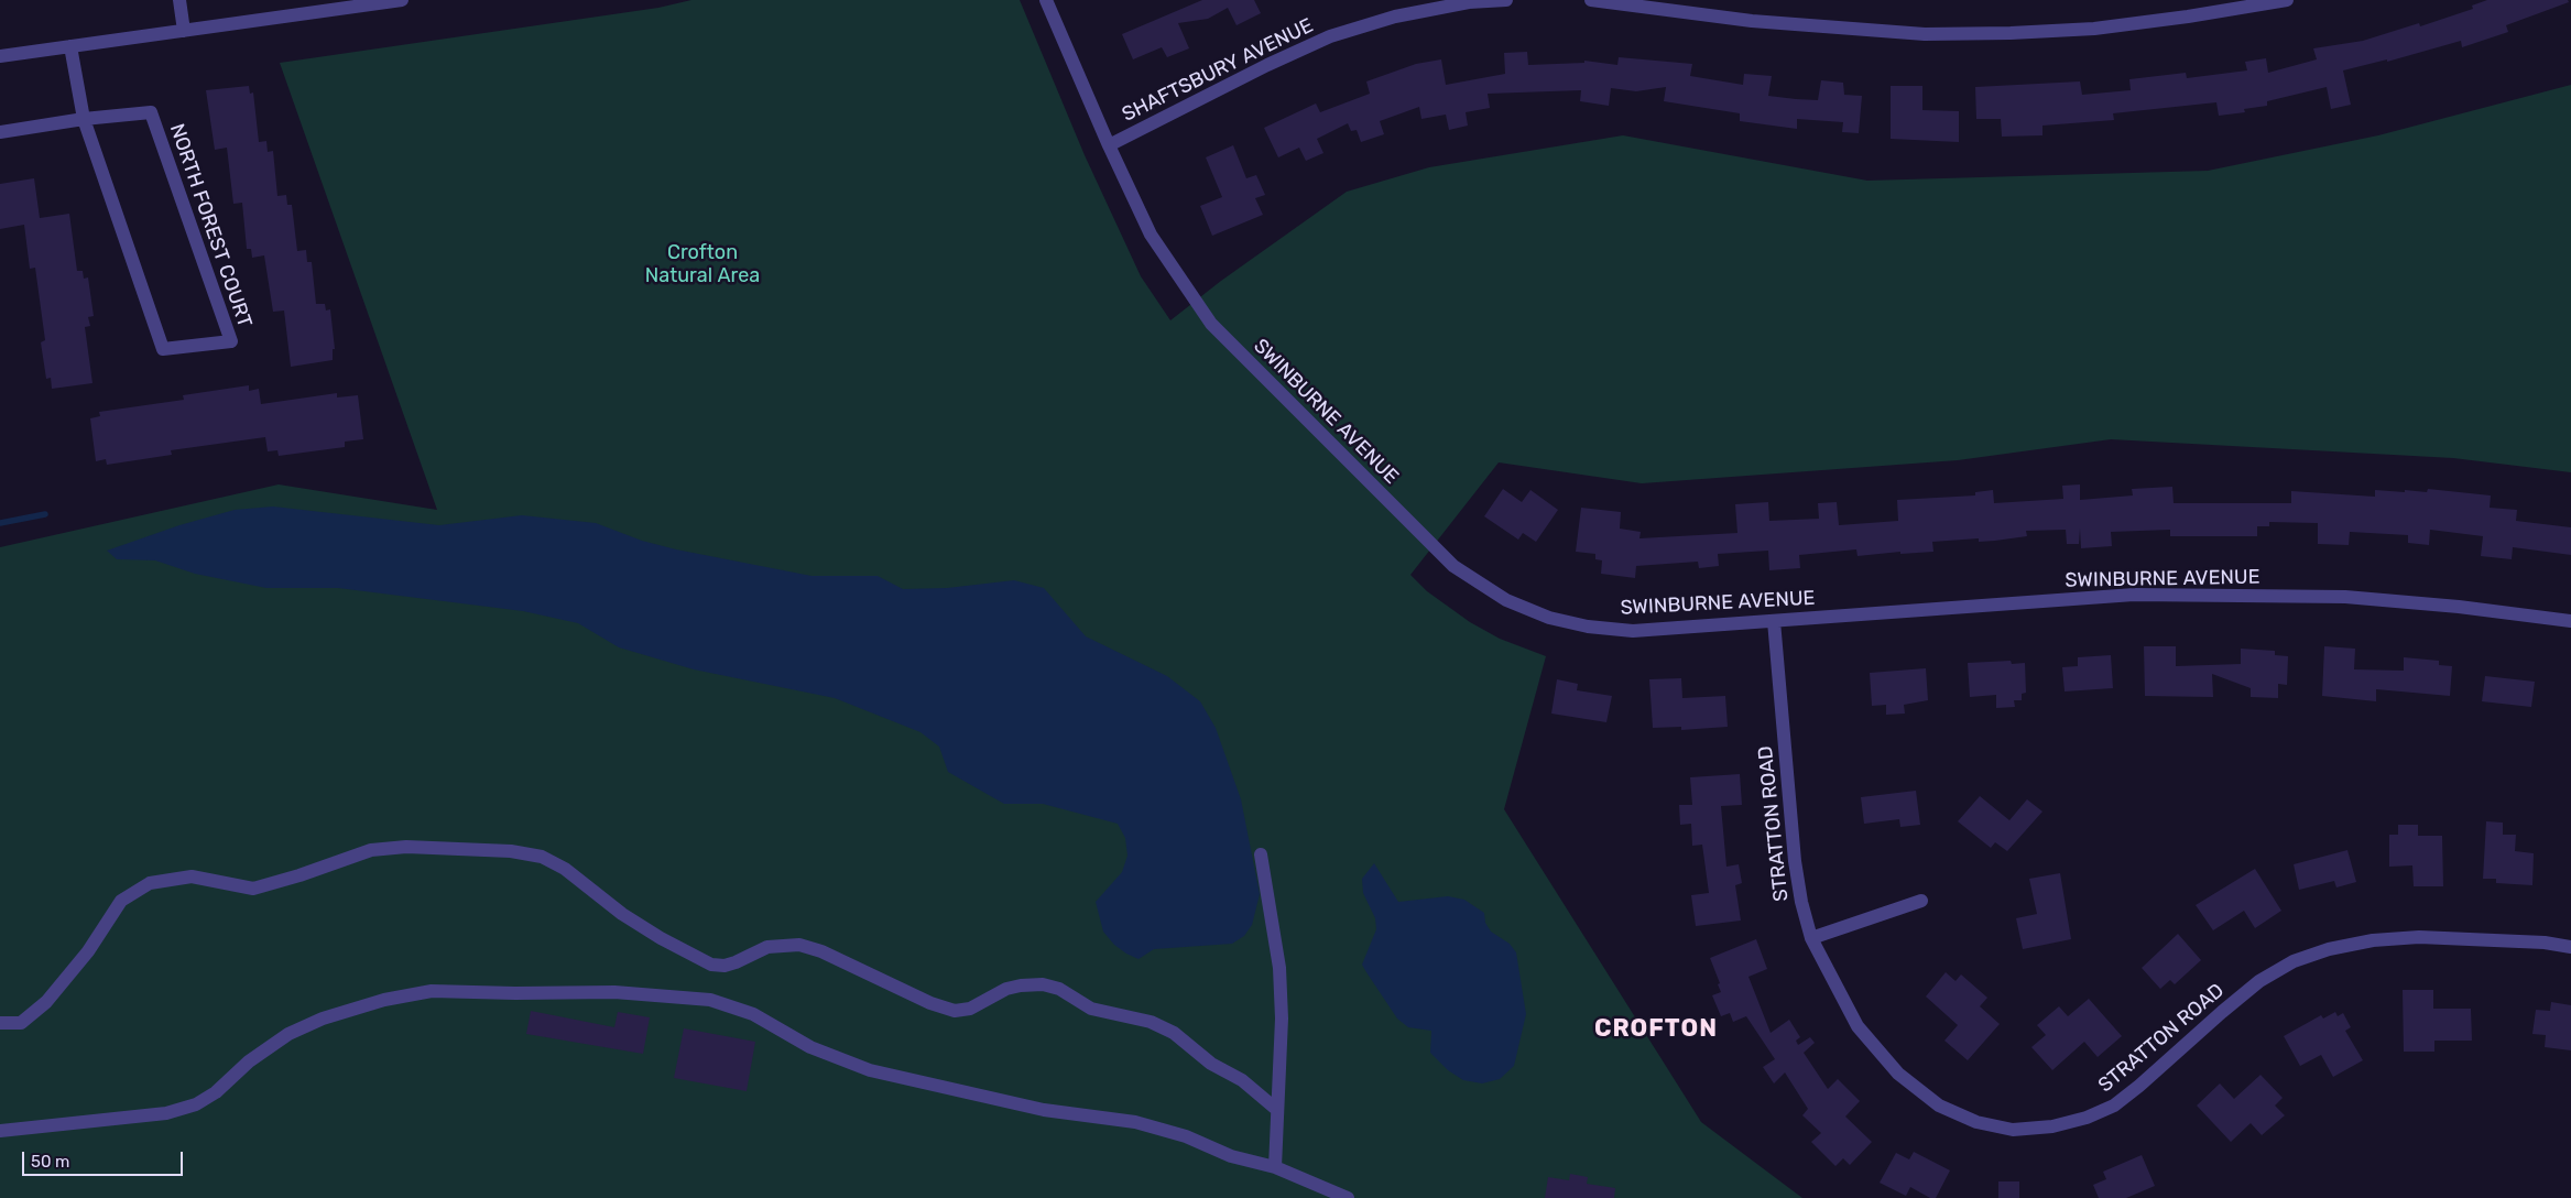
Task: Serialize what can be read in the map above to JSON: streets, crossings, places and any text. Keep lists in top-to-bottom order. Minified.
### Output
{"streets":{"street":["SHAFTSBURY AVENUE","NORTH FOREST COURT","SWINBURNE AVENUE","STRATTON ROAD"]},"crossings":[["SHAFTSBURY AVENUE","SWINBURNE AVENUE"],["SWINBURNE AVENUE","STRATTON ROAD"]],"districts":["CROFTON"],"parks":["Crofton Natural Area"],"scale_bar":"50 m"}
